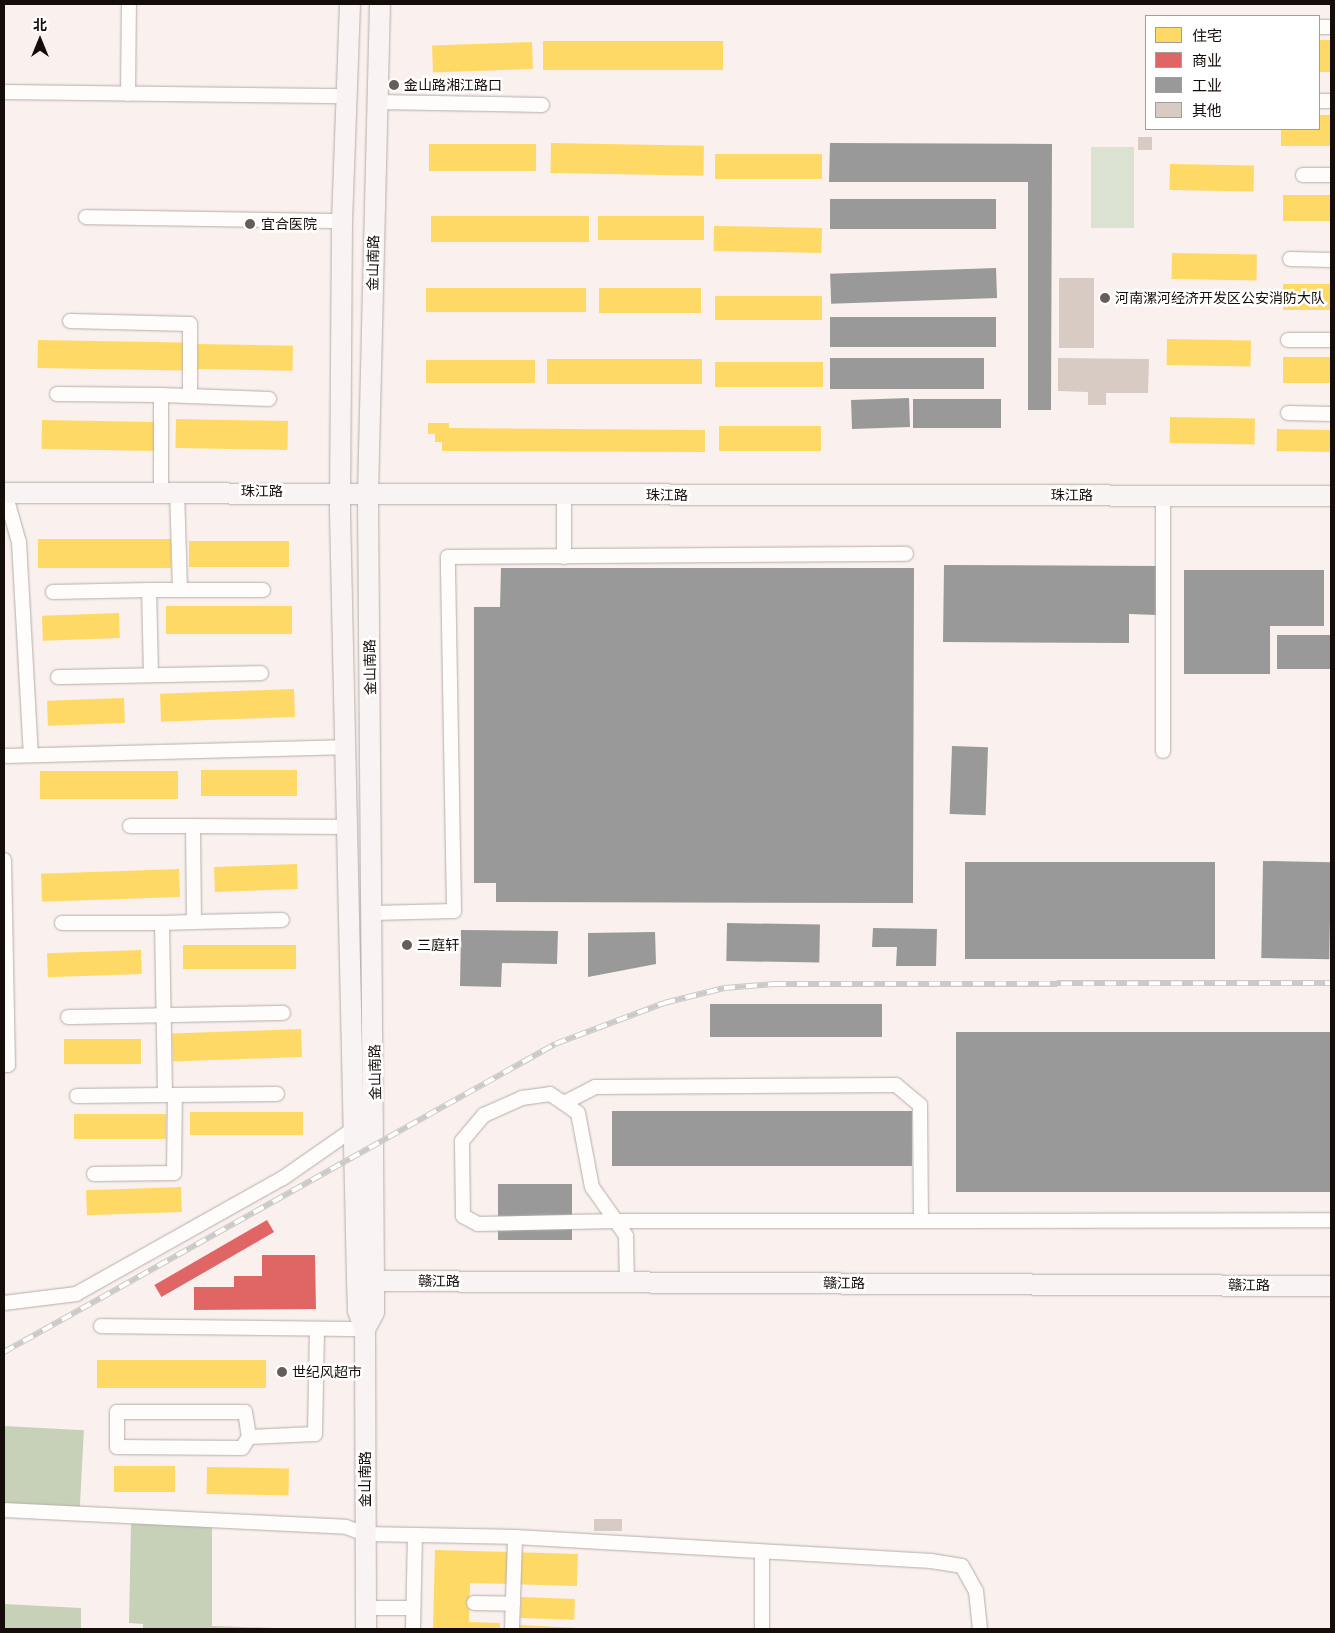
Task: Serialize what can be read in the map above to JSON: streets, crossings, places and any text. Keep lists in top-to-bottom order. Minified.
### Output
{"streets":{"main road":["金山南路","珠江路","赣江路"]},"crossings":[["金山南路","珠江路"],["金山南路","赣江路"]],"places":["金山路湘江路口","宜合医院","河南漯河经济开发区公安消防大队","三庭轩","世纪风超市"],"legend":["住宅","商业","工业","其他"],"north":"top"}
